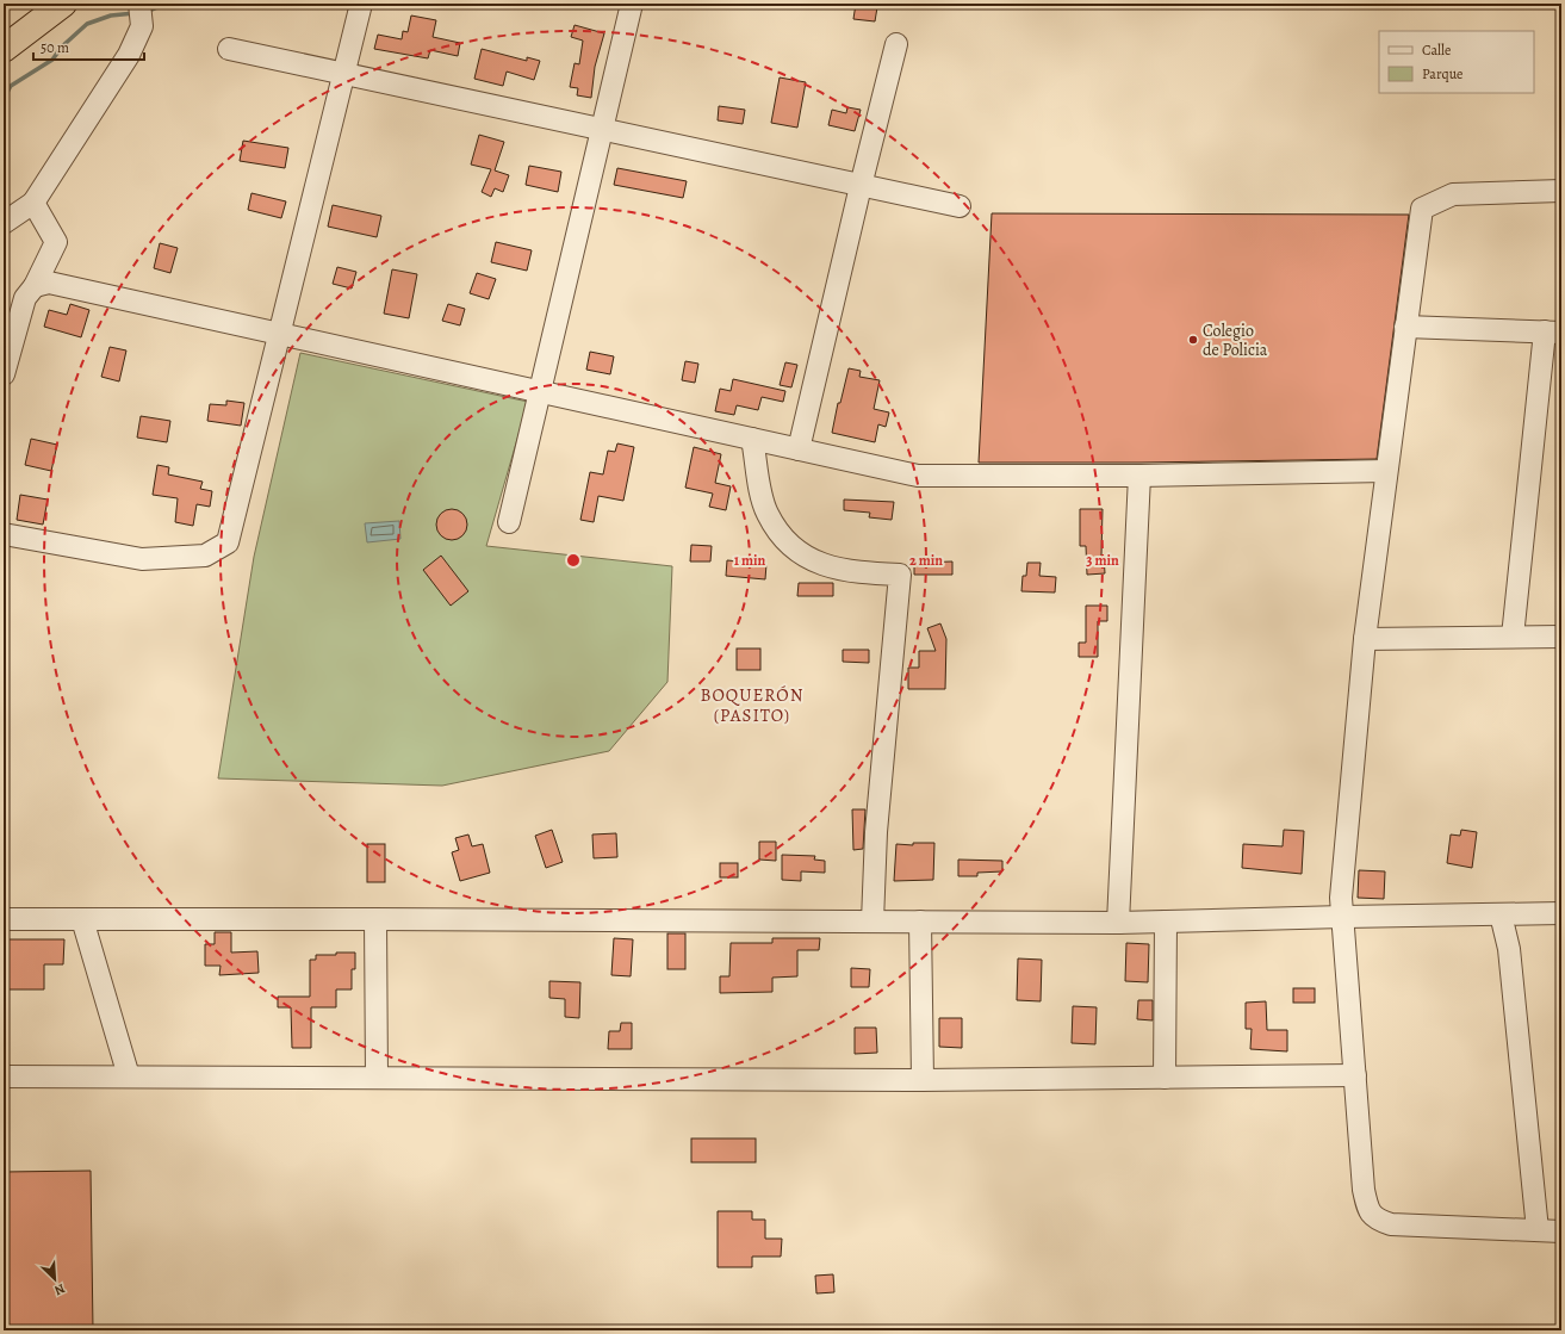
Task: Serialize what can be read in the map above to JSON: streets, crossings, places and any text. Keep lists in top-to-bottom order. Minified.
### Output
{"districts":["BOQUERÓN (PASITO)"],"places":["Colegio de Policia"],"legend":["Calle","Parque"],"scale_bar":"50 m","north":"bottom right","rings":["1 min","2 min","3 min"]}
